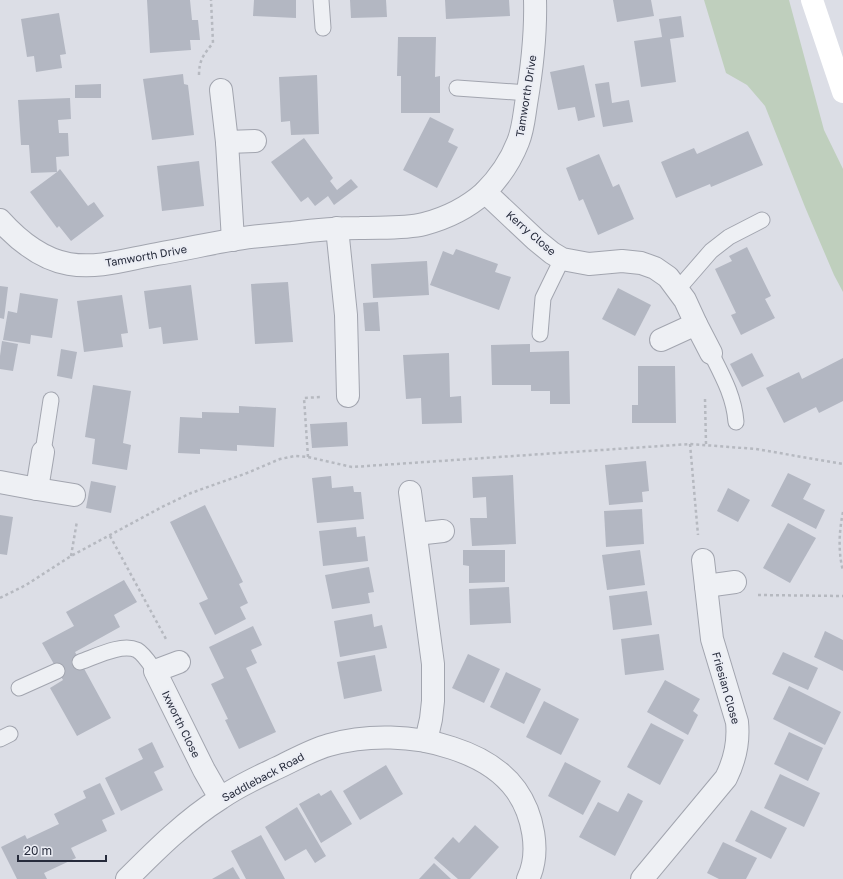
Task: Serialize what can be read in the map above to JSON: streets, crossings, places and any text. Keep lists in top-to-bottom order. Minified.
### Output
{"streets":{"street":["Tamworth Drive","Kerry Close","Friesian Close","Ixworth Close","Saddleback Road"]},"crossings":[["Tamworth Drive","Kerry Close"],["Ixworth Close","Saddleback Road"]],"scale_bar":"20 m"}
